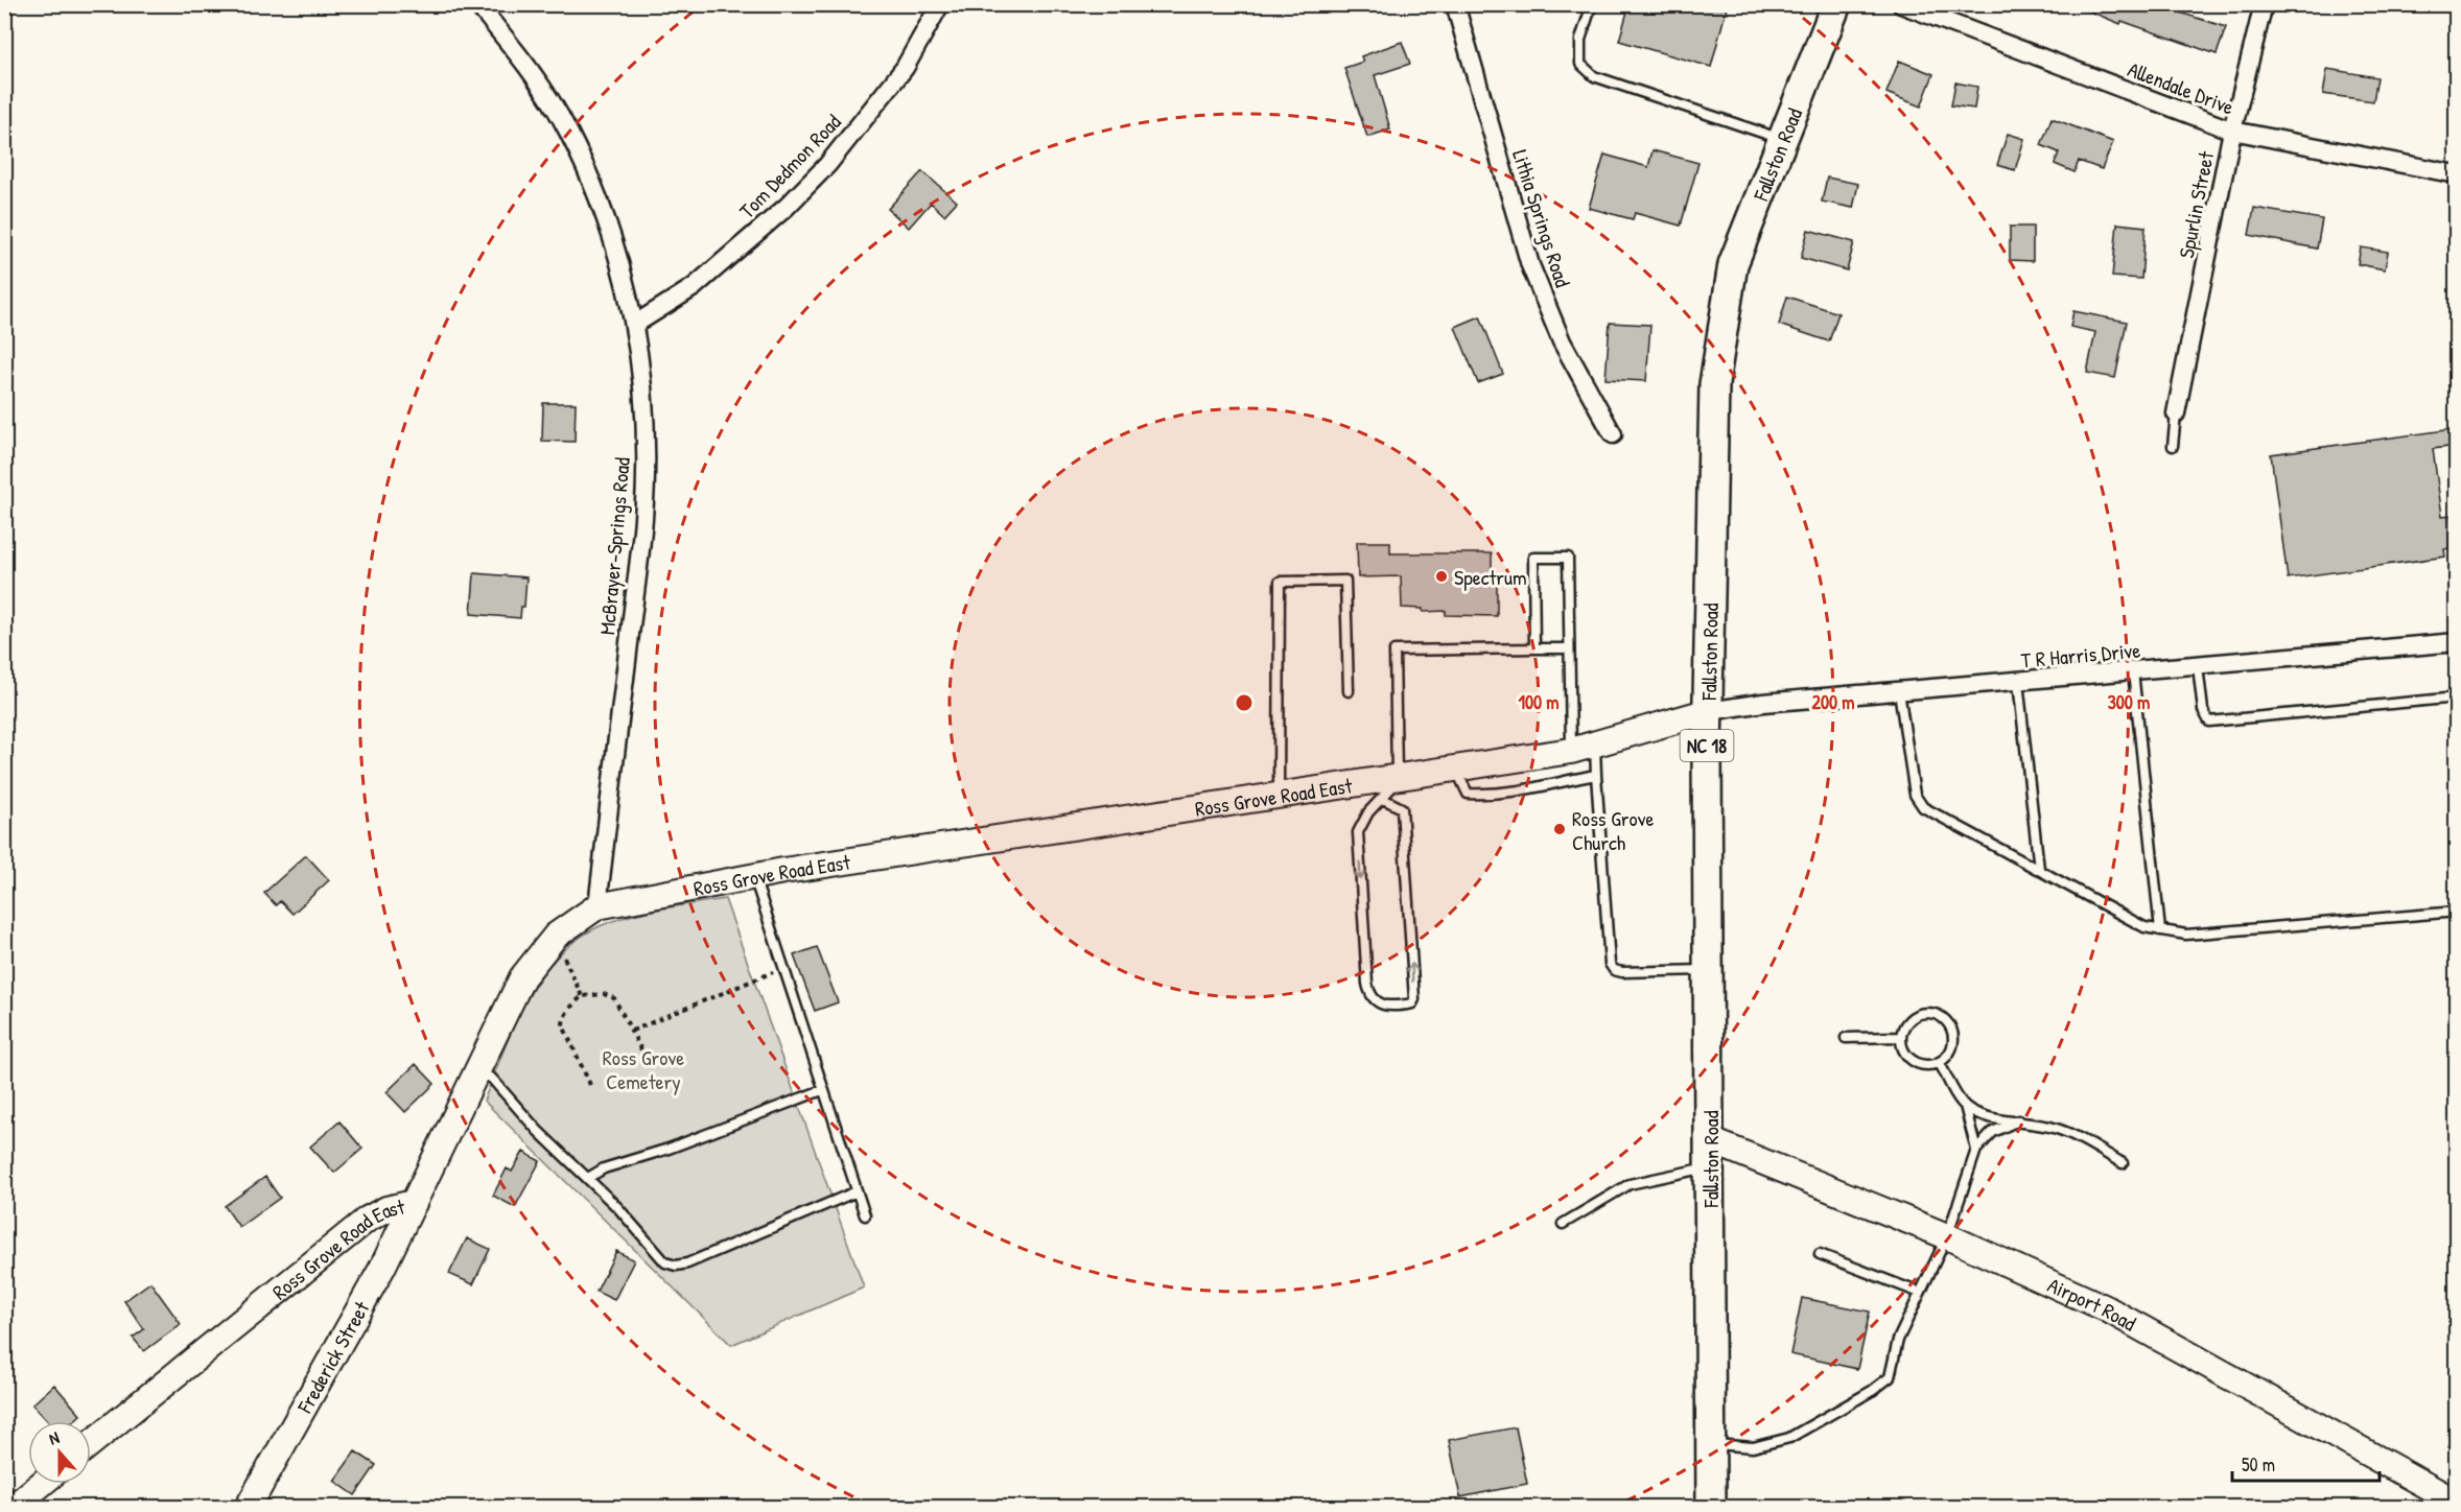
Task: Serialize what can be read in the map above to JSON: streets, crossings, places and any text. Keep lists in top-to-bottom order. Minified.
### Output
{"streets":{"main road":["Fallston Road","NC 18"],"street":["Allendale Drive","Tom Dedmon Road","Spurlin Street","Lithia Springs Road","McBrayer-Springs Road","T R Harris Drive","Ross Grove Road East","Airport Road","Frederick Street"]},"crossings":[["Allendale Drive","Spurlin Street"],["Fallston Road","T R Harris Drive"],["Fallston Road","Ross Grove Road East"],["Fallston Road","Airport Road"],["Tom Dedmon Road","McBrayer-Springs Road"],["McBrayer-Springs Road","Ross Grove Road East"],["T R Harris Drive","Ross Grove Road East"],["Ross Grove Road East","Frederick Street"]],"parks":["Ross Grove Cemetery"],"places":["Spectrum","Ross Grove Church"],"scale_bar":"50 m","north":"top","rings":["100 m","200 m","300 m"]}
